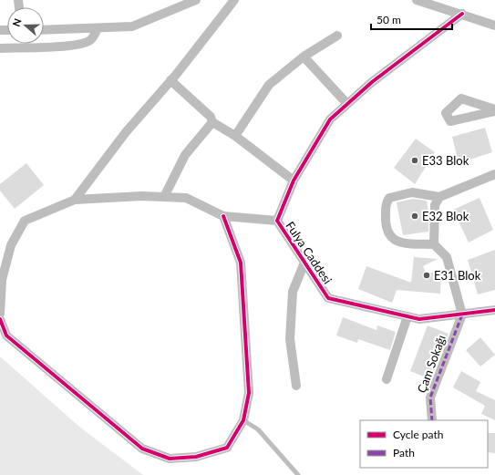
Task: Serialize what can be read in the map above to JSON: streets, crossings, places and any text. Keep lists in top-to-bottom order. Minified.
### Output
{"streets":{"street":["Fulya Caddesi","Çam Sokağı"]},"crossings":[["Fulya Caddesi","Çam Sokağı"]],"places":["E33 Blok","E32 Blok","E31 Blok"],"legend":["Cycle path","Path"],"scale_bar":"50 m","north":"left"}
